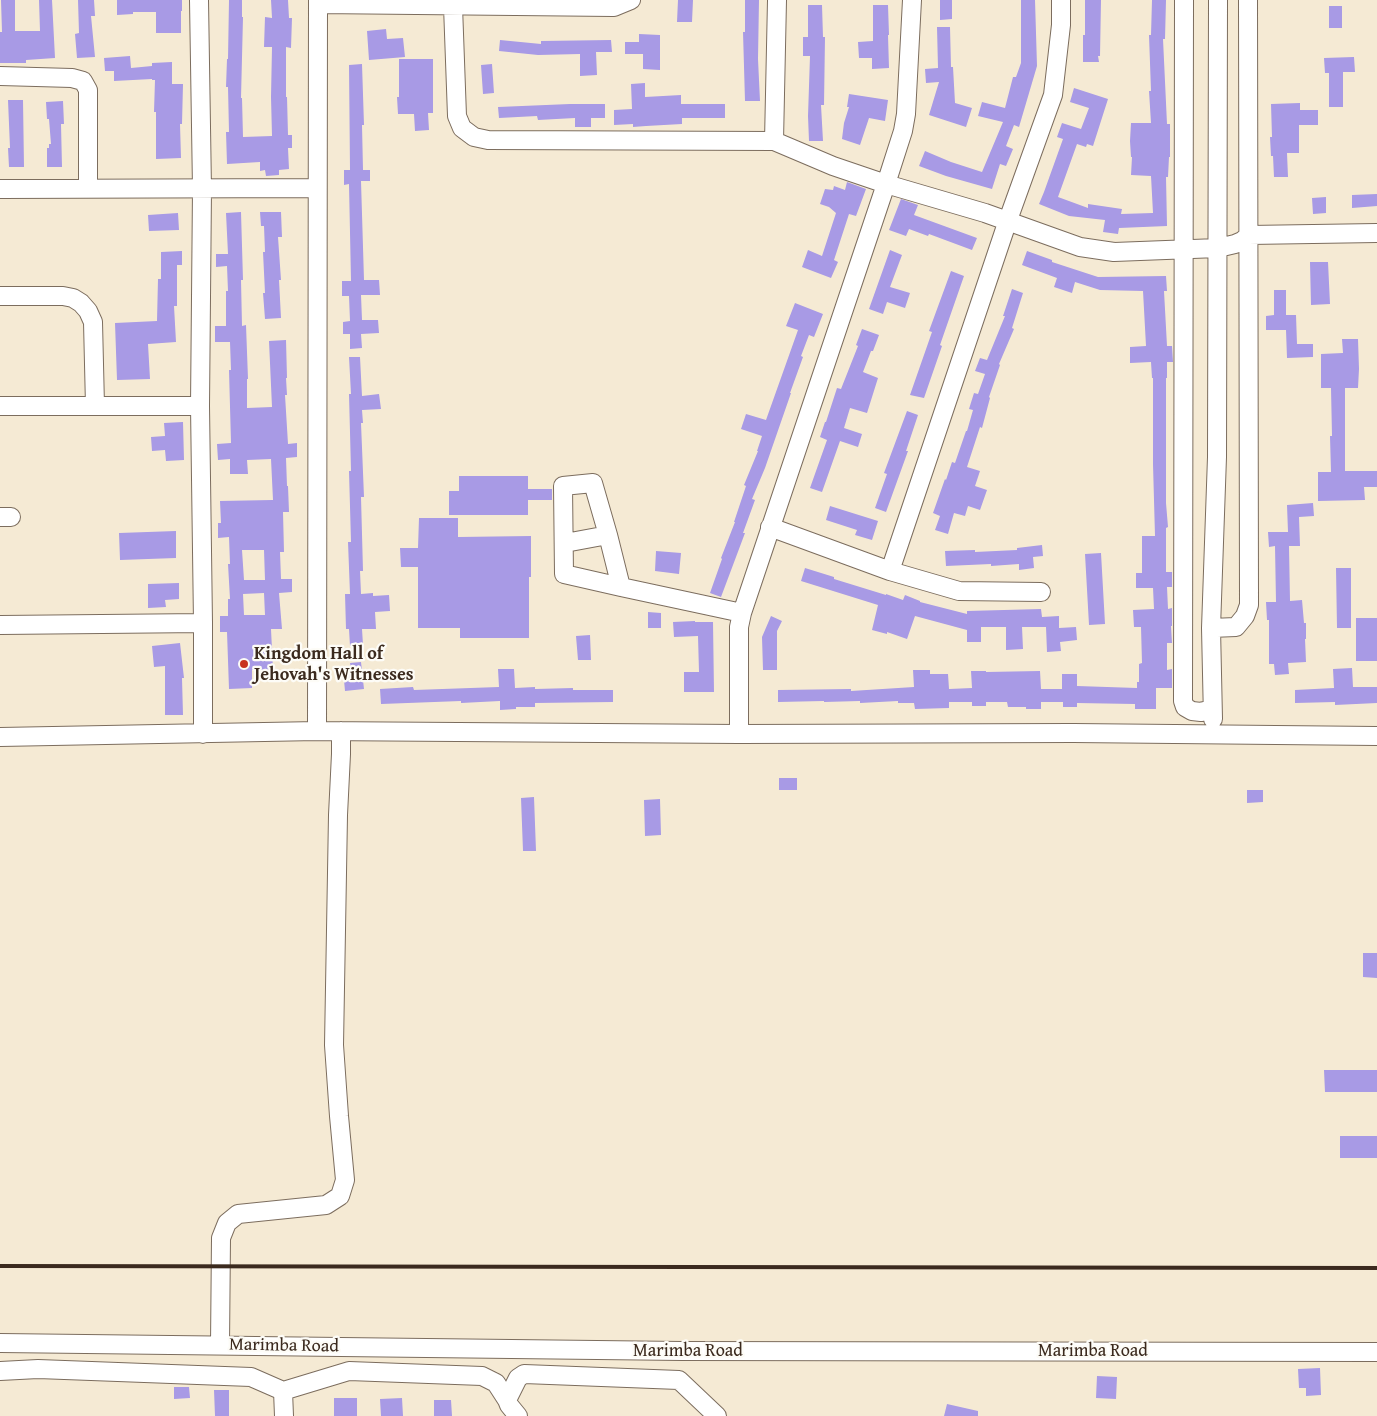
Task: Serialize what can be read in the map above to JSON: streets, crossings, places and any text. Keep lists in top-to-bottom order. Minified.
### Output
{"streets":{"street":["Marimba Road"]},"places":["Kingdom Hall of Jehovah's Witnesses"]}
